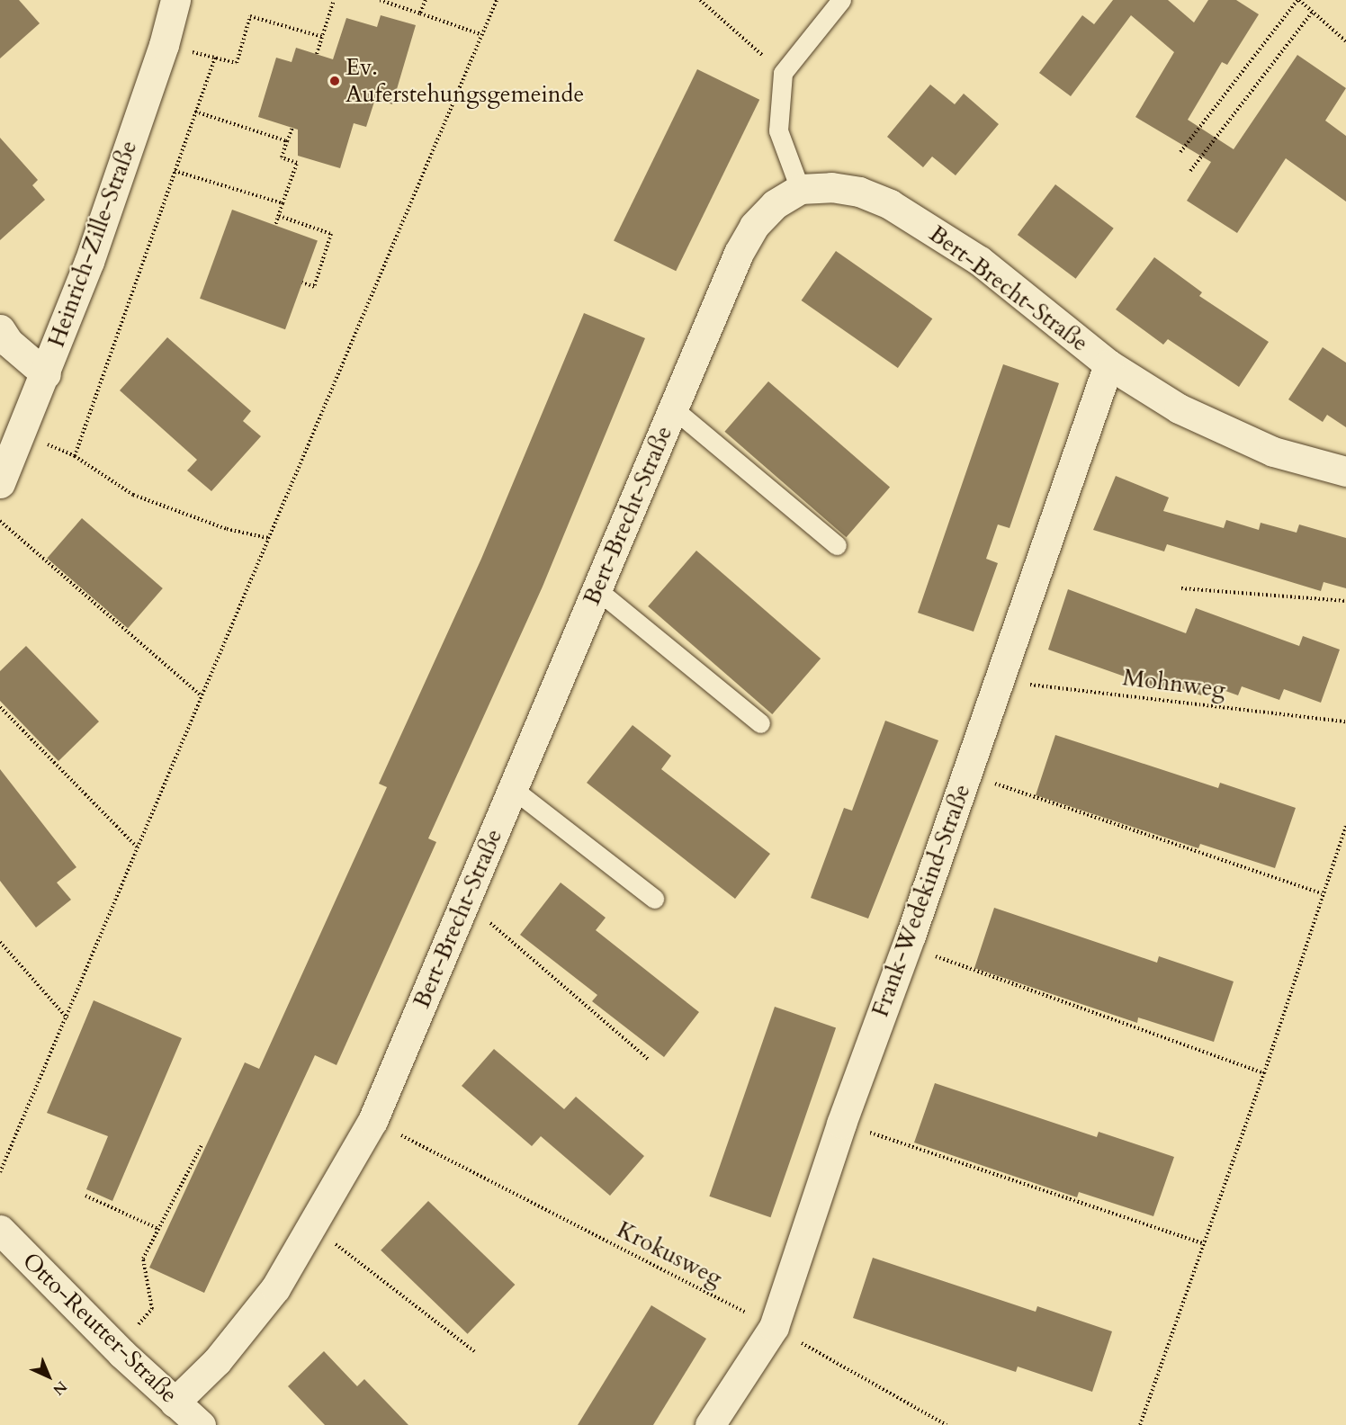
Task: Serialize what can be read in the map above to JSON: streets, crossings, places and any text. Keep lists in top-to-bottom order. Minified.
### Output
{"streets":{"street":["Heinrich-Zille-Straße","Bert-Brecht-Straße","Frank-Wedekind-Straße","Otto-Reutter-Straße"],"path":["Mohnweg","Krokusweg"]},"crossings":[["Bert-Brecht-Straße","Frank-Wedekind-Straße"],["Bert-Brecht-Straße","Krokusweg"],["Bert-Brecht-Straße","Otto-Reutter-Straße"],["Mohnweg","Frank-Wedekind-Straße"],["Frank-Wedekind-Straße","Krokusweg"]],"places":["Ev. Auferstehungsgemeinde"],"north":"bottom right"}
